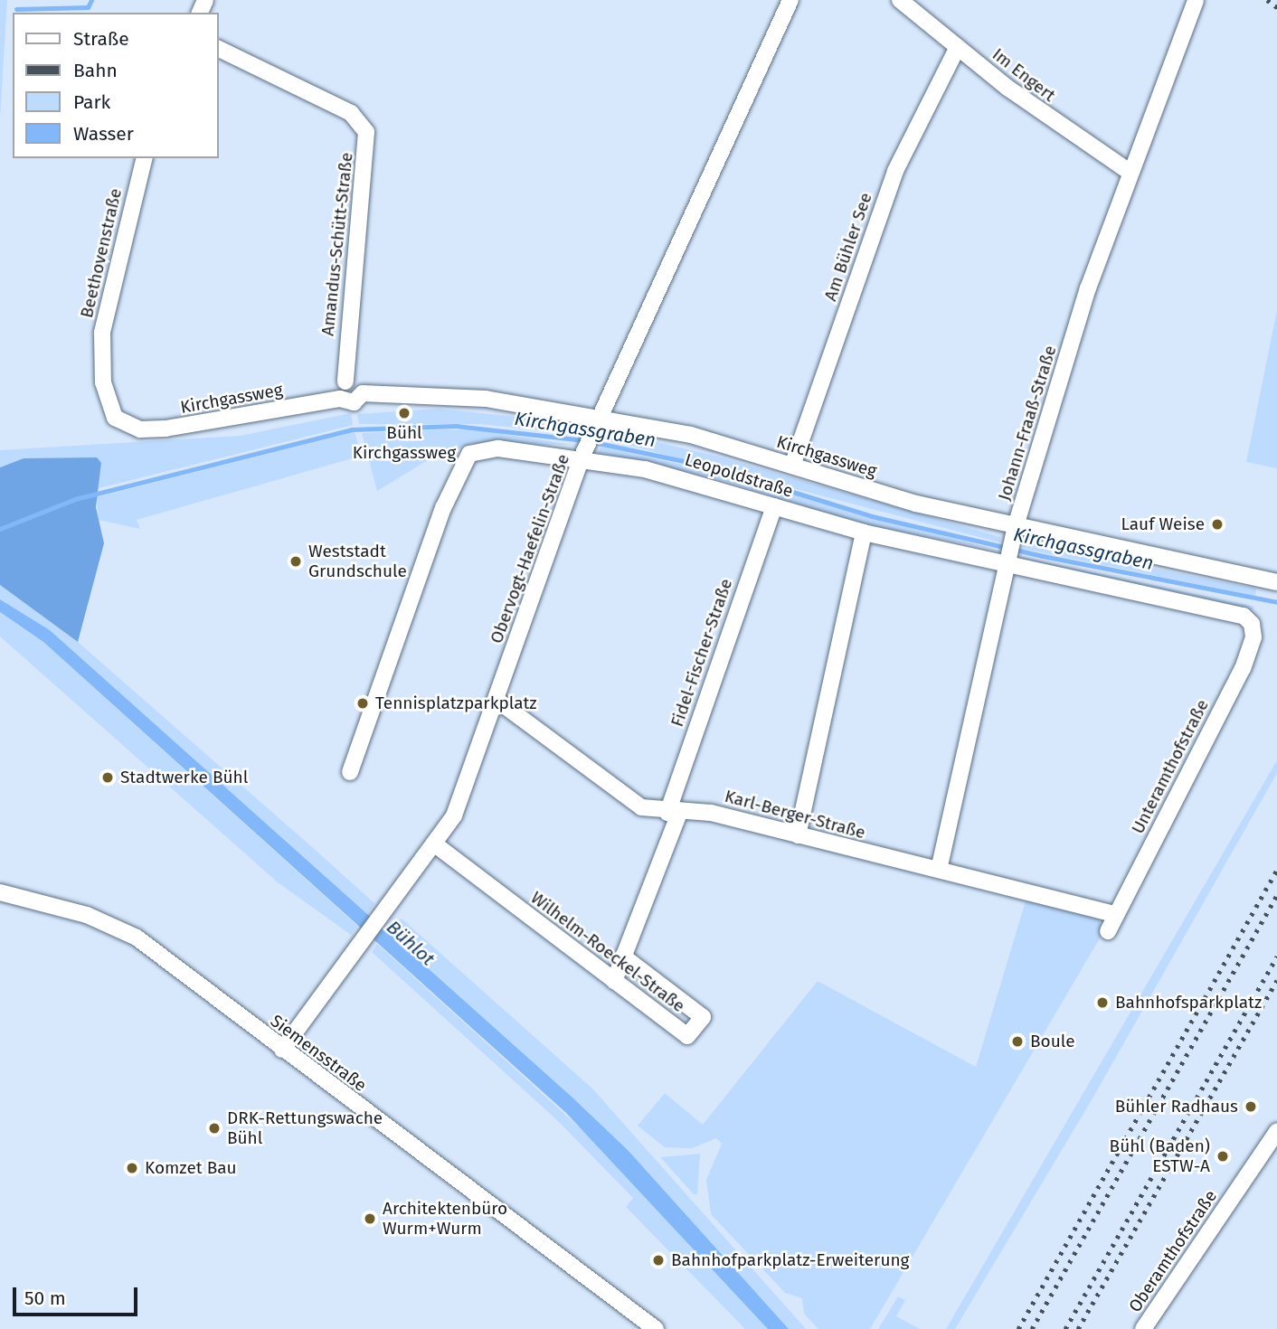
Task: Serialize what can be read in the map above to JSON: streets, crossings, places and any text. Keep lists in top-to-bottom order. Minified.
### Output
{"streets":{"street":["Im Engert","Amandus-Schütt-Straße","Am Bühler See","Beethovenstraße","Kirchgassweg","Johann-Fraaß-Straße","Leopoldstraße","Obervogt-Haefelin-Straße","Fidel-Fischer-Straße","Unteramthofstraße","Karl-Berger-Straße","Wilhelm-Roeckel-Straße","Siemensstraße","Oberamthofstraße"]},"crossings":[["Im Engert","Am Bühler See"],["Im Engert","Johann-Fraaß-Straße"],["Am Bühler See","Kirchgassweg"],["Beethovenstraße","Kirchgassweg"],["Kirchgassweg","Johann-Fraaß-Straße"],["Kirchgassweg","Obervogt-Haefelin-Straße"],["Johann-Fraaß-Straße","Leopoldstraße"],["Johann-Fraaß-Straße","Karl-Berger-Straße"],["Leopoldstraße","Obervogt-Haefelin-Straße"],["Leopoldstraße","Fidel-Fischer-Straße"],["Leopoldstraße","Unteramthofstraße"],["Obervogt-Haefelin-Straße","Karl-Berger-Straße"],["Obervogt-Haefelin-Straße","Wilhelm-Roeckel-Straße"],["Obervogt-Haefelin-Straße","Siemensstraße"],["Fidel-Fischer-Straße","Karl-Berger-Straße"],["Fidel-Fischer-Straße","Wilhelm-Roeckel-Straße"],["Unteramthofstraße","Karl-Berger-Straße"]],"water":["Kirchgassgraben","Bühlot"],"places":["Bühl Kirchgassweg","Lauf Weise","Weststadt Grundschule","Tennisplatzparkplatz","Stadtwerke Bühl","Bahnhofsparkplatz","Boule","Bühler Radhaus","DRK-Rettungswache Bühl","Bühl (Baden) ESTW-A","Komzet Bau","Architektenbüro Wurm+Wurm","Bahnhofparkplatz-Erweiterung"],"legend":["Straße","Bahn","Park","Wasser"],"scale_bar":"50 m"}
